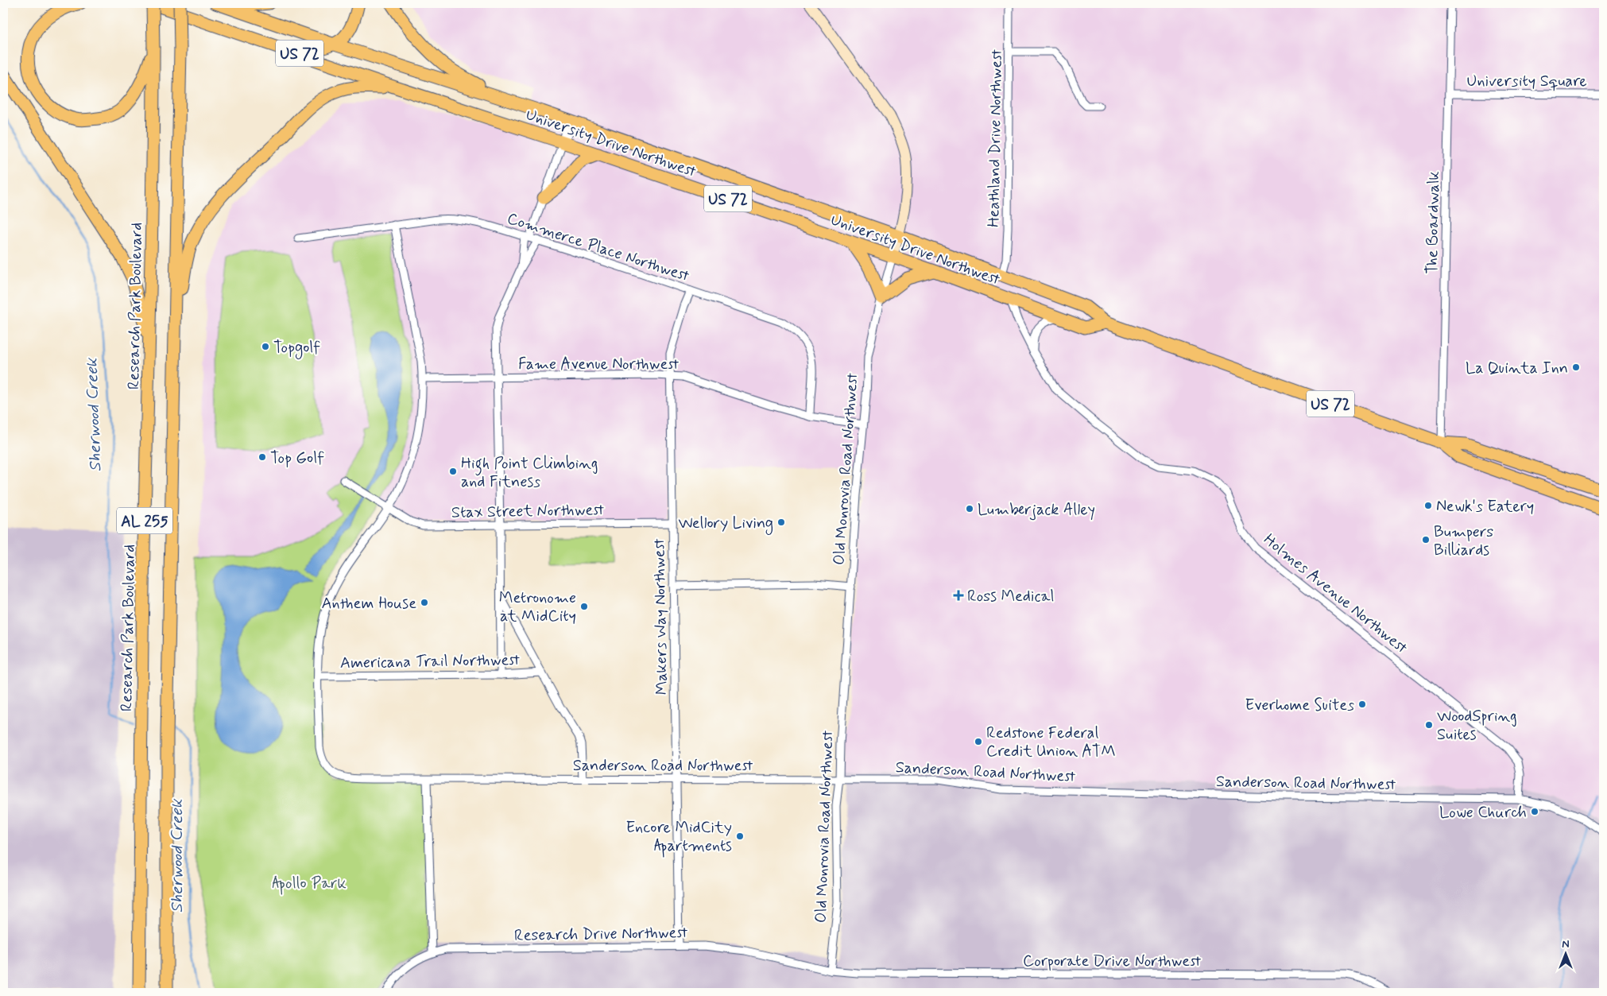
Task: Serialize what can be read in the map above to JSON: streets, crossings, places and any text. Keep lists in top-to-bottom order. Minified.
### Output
{"streets":{"highway":["US 72","University Drive Northwest","Research Park Boulevard","AL 255"],"street":["University Square","Heathland Drive Northwest","The Boardwalk","Commerce Place Northwest","Fame Avenue Northwest","Old Monrovia Road Northwest","Stax Street Northwest","Holmes Avenue Northwest","Makers Way Northwest","Americana Trail Northwest","Sanderson Road Northwest","Research Drive Northwest","Corporate Drive Northwest"]},"crossings":[["University Square","The Boardwalk"],["Heathland Drive Northwest","University Drive Northwest"],["University Drive Northwest","The Boardwalk"],["University Drive Northwest","Old Monrovia Road Northwest"],["University Drive Northwest","AL 255"],["University Drive Northwest","Holmes Avenue Northwest"],["Commerce Place Northwest","Fame Avenue Northwest"],["Commerce Place Northwest","Makers Way Northwest"],["Commerce Place Northwest","Sanderson Road Northwest"],["Research Park Boulevard","AL 255"],["Fame Avenue Northwest","Old Monrovia Road Northwest"],["Fame Avenue Northwest","Makers Way Northwest"],["Fame Avenue Northwest","Sanderson Road Northwest"],["Old Monrovia Road Northwest","Sanderson Road Northwest"],["Old Monrovia Road Northwest","Research Drive Northwest"],["Old Monrovia Road Northwest","Corporate Drive Northwest"],["Stax Street Northwest","Makers Way Northwest"],["Stax Street Northwest","Sanderson Road Northwest"],["Holmes Avenue Northwest","Sanderson Road Northwest"],["Makers Way Northwest","Sanderson Road Northwest"],["Makers Way Northwest","Research Drive Northwest"],["Americana Trail Northwest","Sanderson Road Northwest"],["Research Drive Northwest","Corporate Drive Northwest"]],"water":["Sherwood Creek"],"parks":["Apollo Park"],"places":{"other":["Topgolf","La Quinta Inn","Top Golf","High Point Climbing and Fitness","Newk's Eatery","Lumberjack Alley","Wellory Living","Bumpers Billiards","Anthem House","Metronome at MidCity","Everhome Suites","WoodSpring Suites","Redstone Federal Credit Union ATM","Lowe Church","Encore MidCity Apartments"],"health":["Ross Medical"]},"north":"top"}
